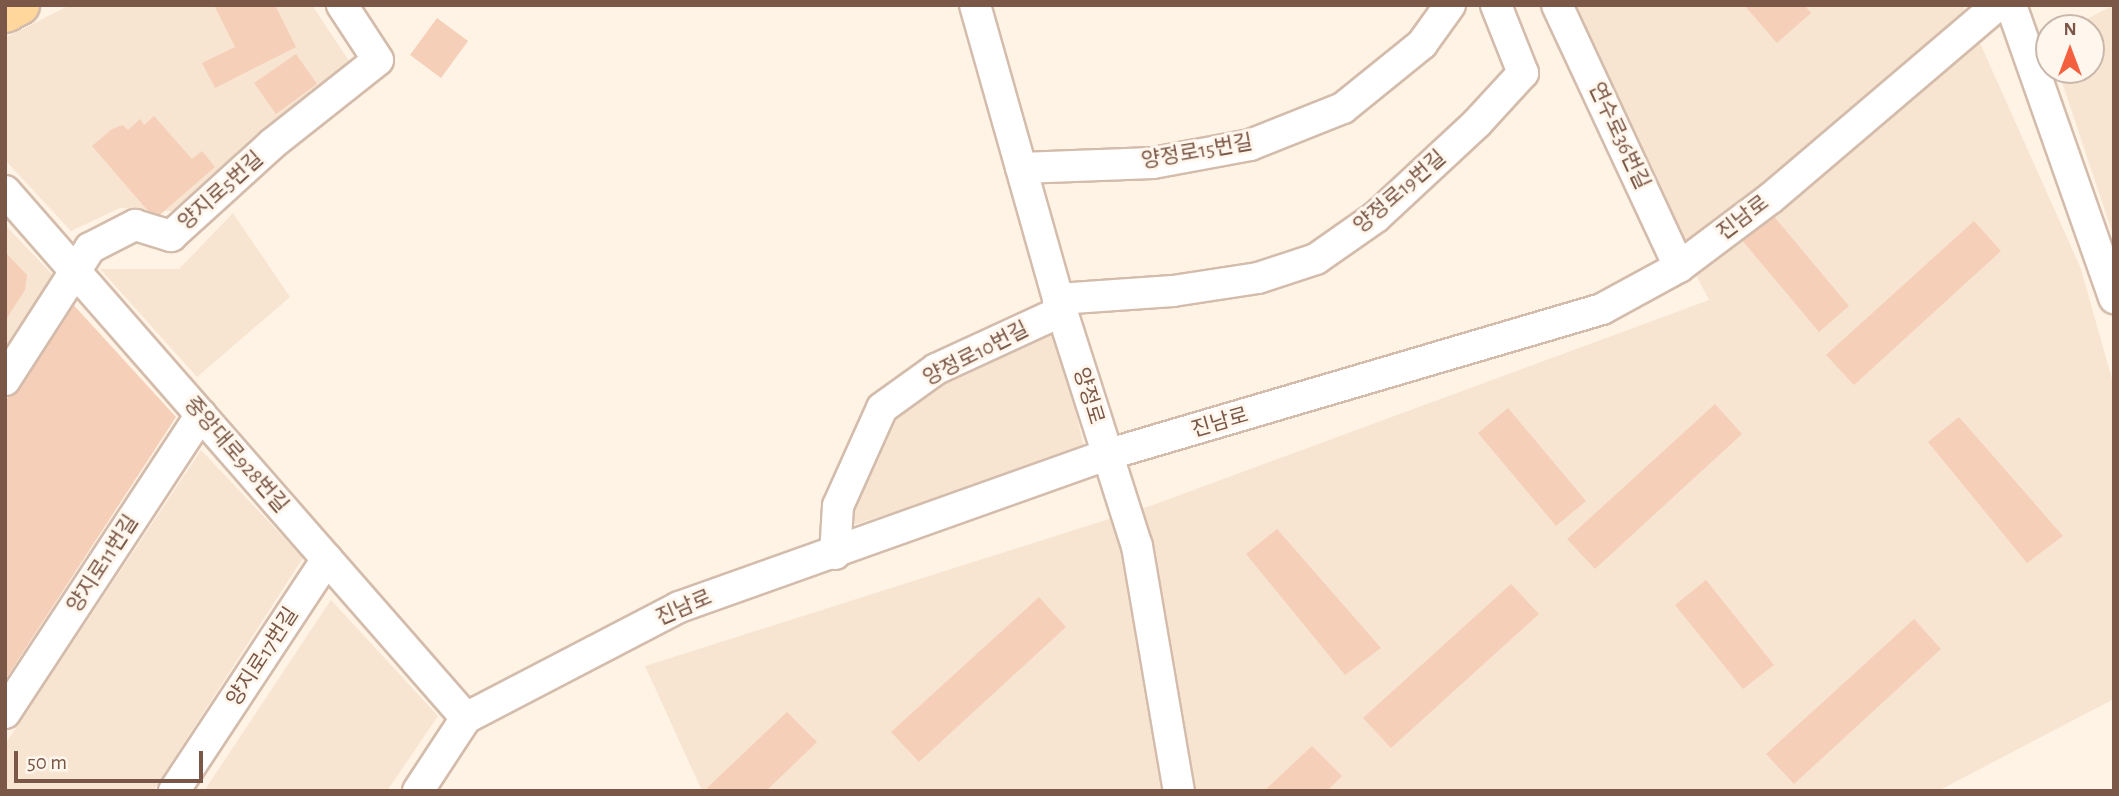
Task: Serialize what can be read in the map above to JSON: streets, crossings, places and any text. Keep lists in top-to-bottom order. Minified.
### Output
{"streets":{"street":["연수로36번길","양정로15번길","양지로5번길","양정로19번길","진남로","양정로10번길","양정로","중앙대로928번길","양지로11번길","양지로17번길"]},"crossings":[["연수로36번길","진남로"],["양정로15번길","양정로"],["양지로5번길","중앙대로928번길"],["양정로19번길","양정로10번길"],["양정로19번길","양정로"],["진남로","양정로10번길"],["진남로","양정로"],["진남로","중앙대로928번길"],["양정로10번길","양정로"],["중앙대로928번길","양지로11번길"],["중앙대로928번길","양지로17번길"]],"scale_bar":"50 m","north":"top"}
